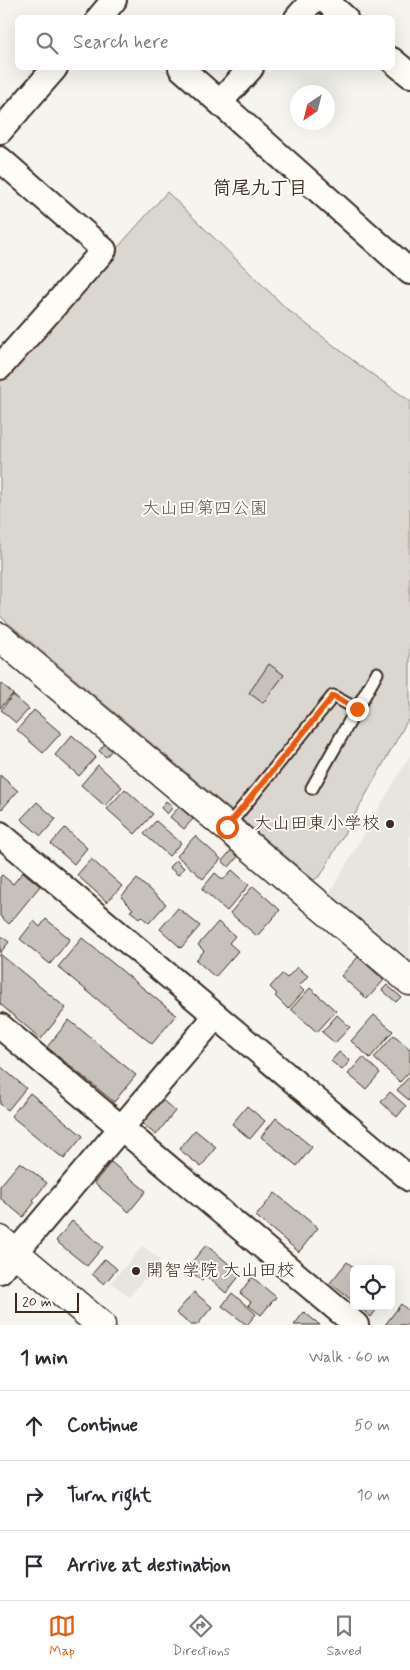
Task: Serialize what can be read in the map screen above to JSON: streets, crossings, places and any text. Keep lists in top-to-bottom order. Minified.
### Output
{"districts":["筒尾九丁目"],"parks":["大山田第四公園"],"places":["大山田東小学校","開智学院 大山田校"],"scale_bar":"20 m","north":"bottom left","page":{"search":"Search here","scale":"20 m","heading":["1 min","Walk · 60 m"],"list":[["Continue","50 m"],["Turn right","10 m"],"Arrive at destination"],"nav":["Map","Directions","Saved"]}}
